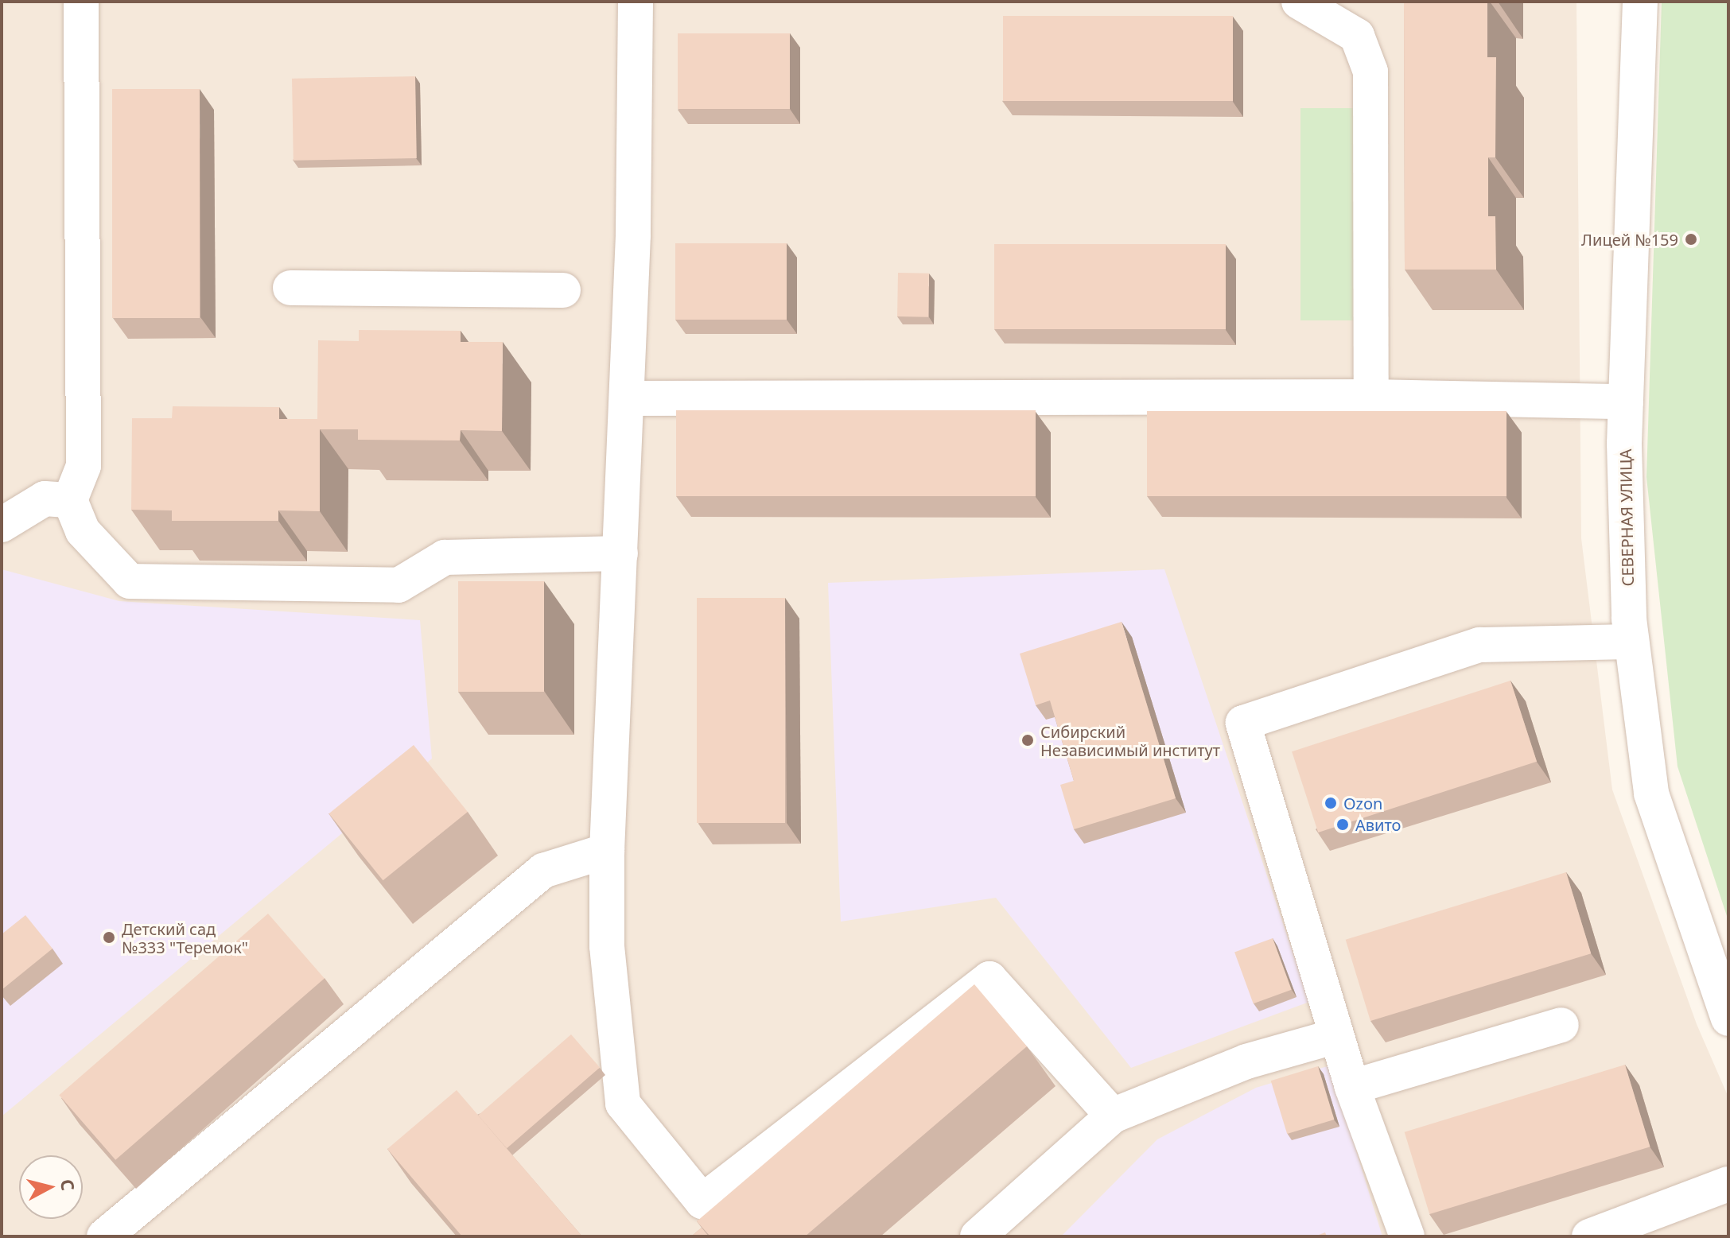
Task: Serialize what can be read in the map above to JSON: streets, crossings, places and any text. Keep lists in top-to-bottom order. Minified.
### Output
{"streets":{"street":["СЕВЕРНАЯ УЛИЦА"]},"places":["Лицей №159","Сибирский Независимый институт","Ozon","Авито","Детский сад №333 \"Теремок\""],"north":"right"}
